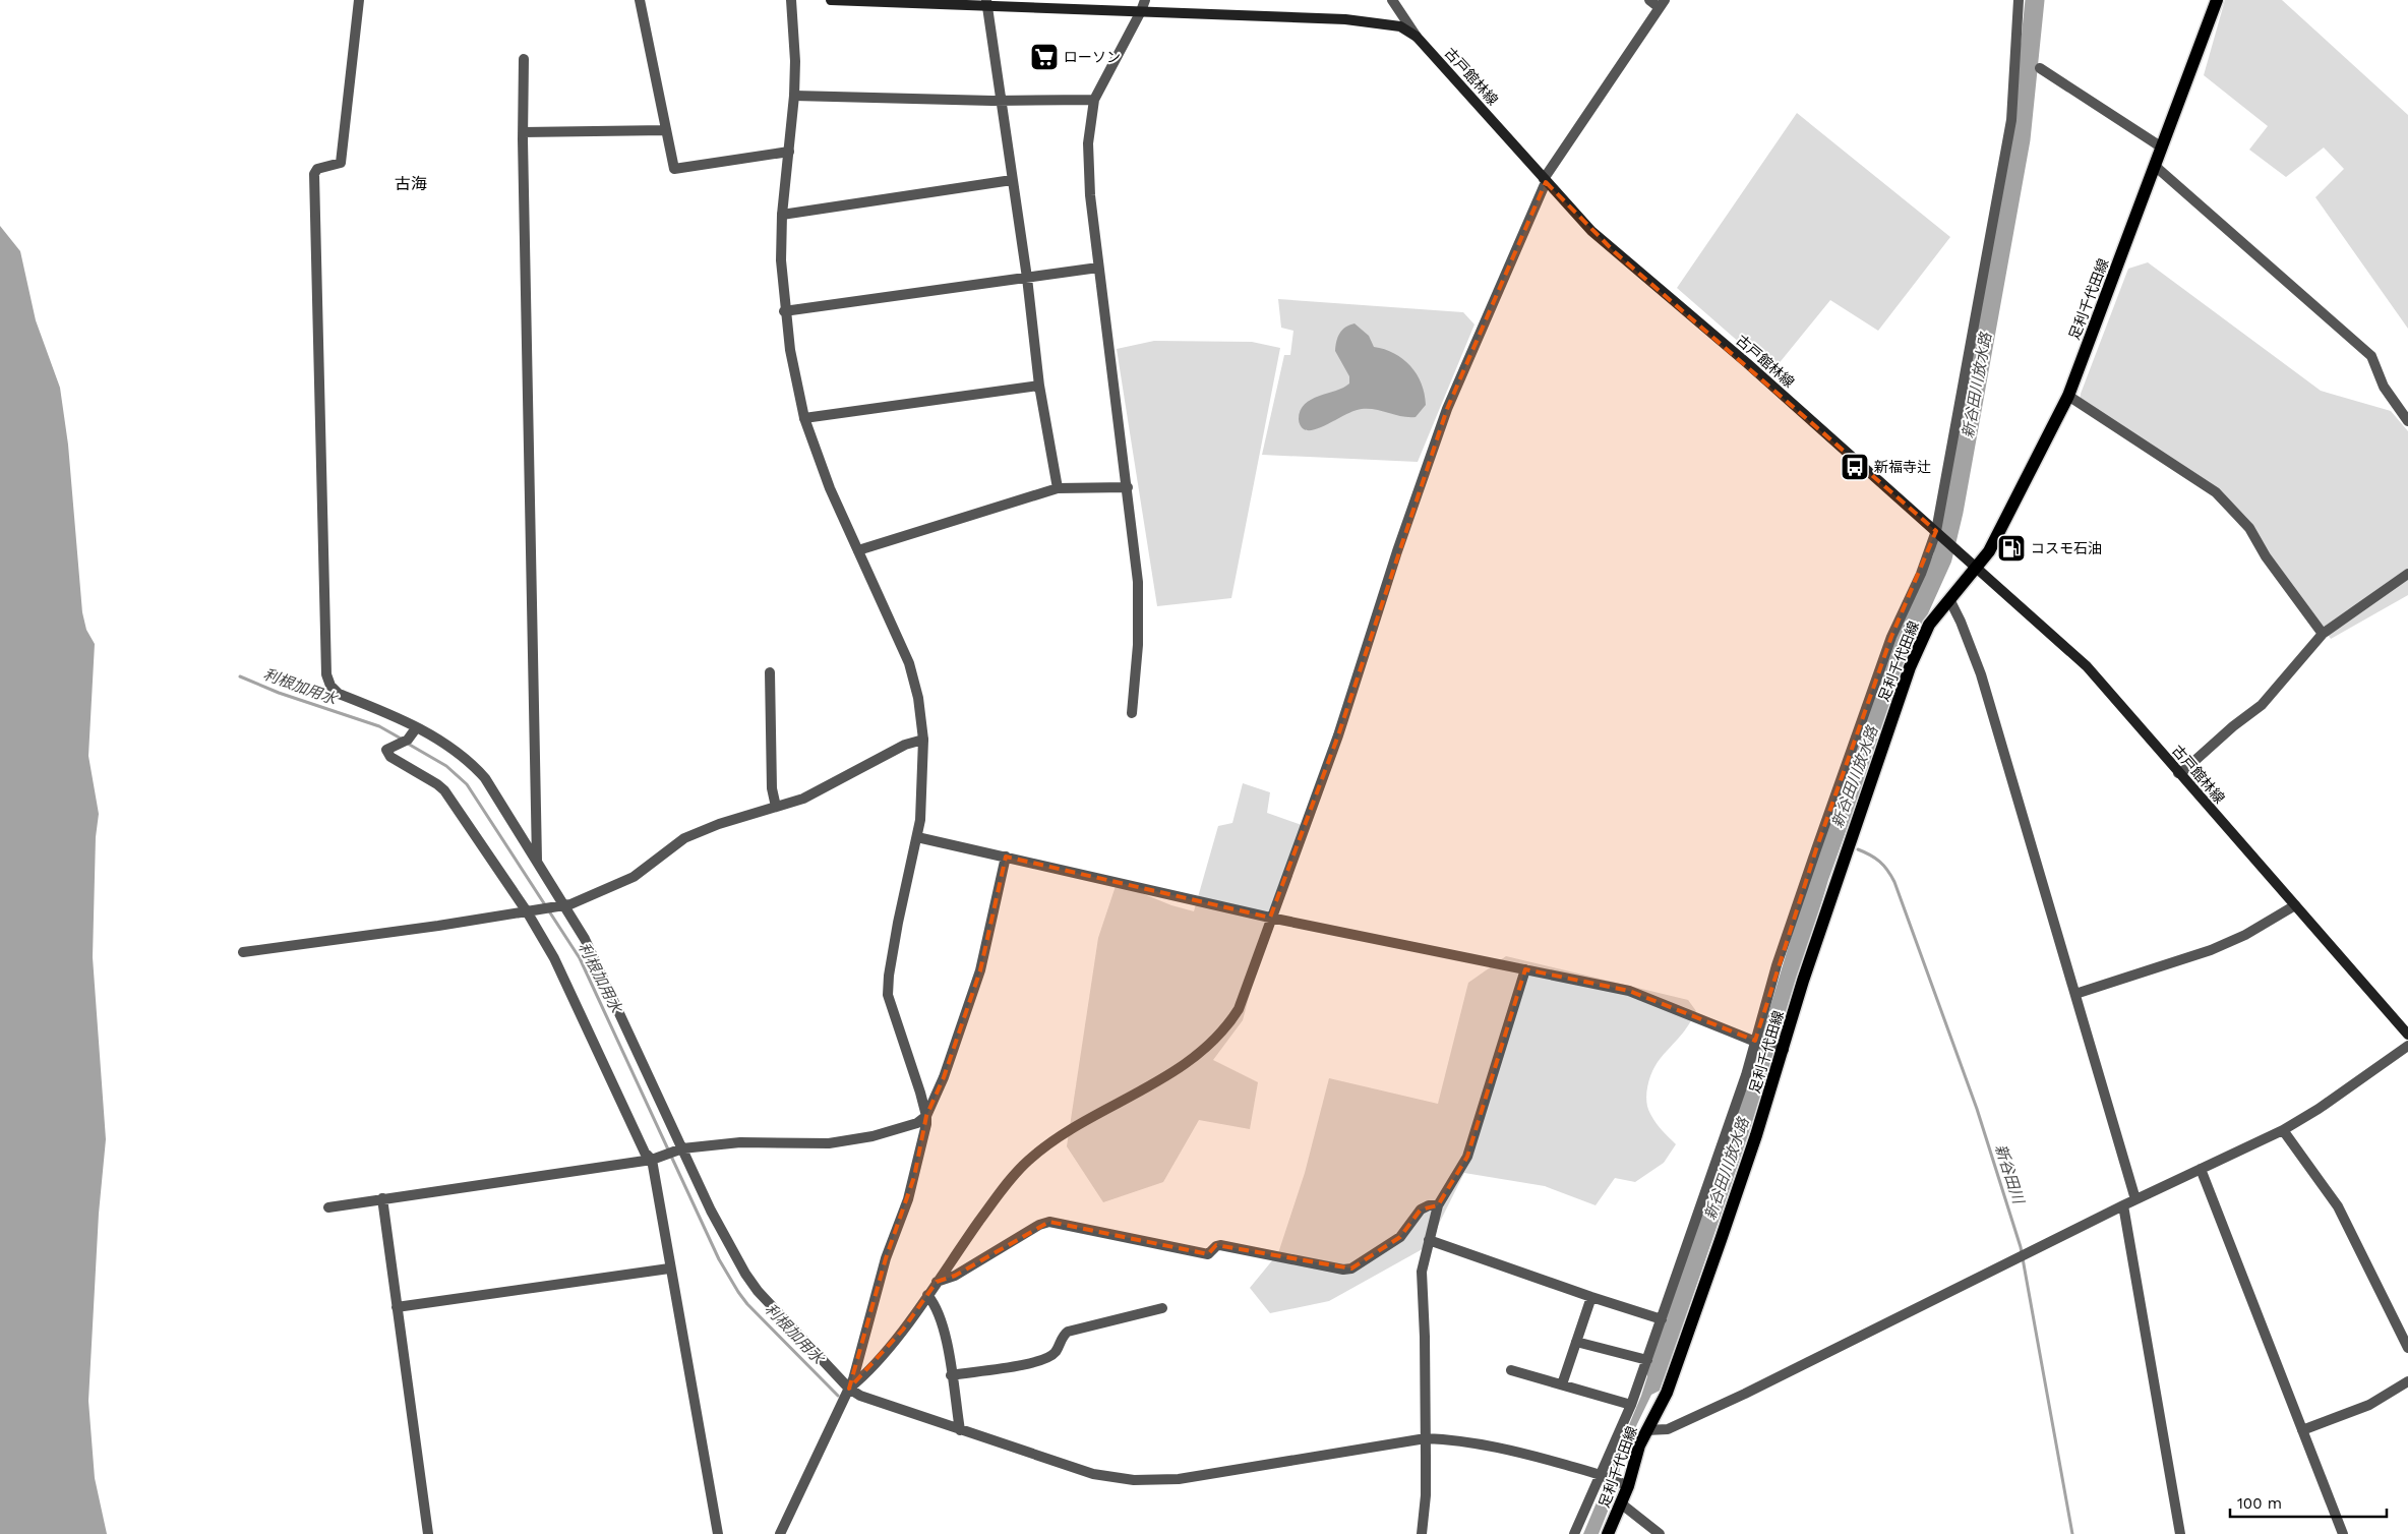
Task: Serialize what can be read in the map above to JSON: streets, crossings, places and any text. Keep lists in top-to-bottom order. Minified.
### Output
{"streets":{"main road":["古戸館林線","足利千代田線"]},"crossings":[["古戸館林線","足利千代田線"]],"districts":["古海"],"water":["新谷田川放水路","利根加用水","新谷田川"],"places":{"supermarket":["ローソン"],"bus stop":["新福寺辻"],"fuel station":["コスモ石油"]},"scale_bar":"100 m"}
